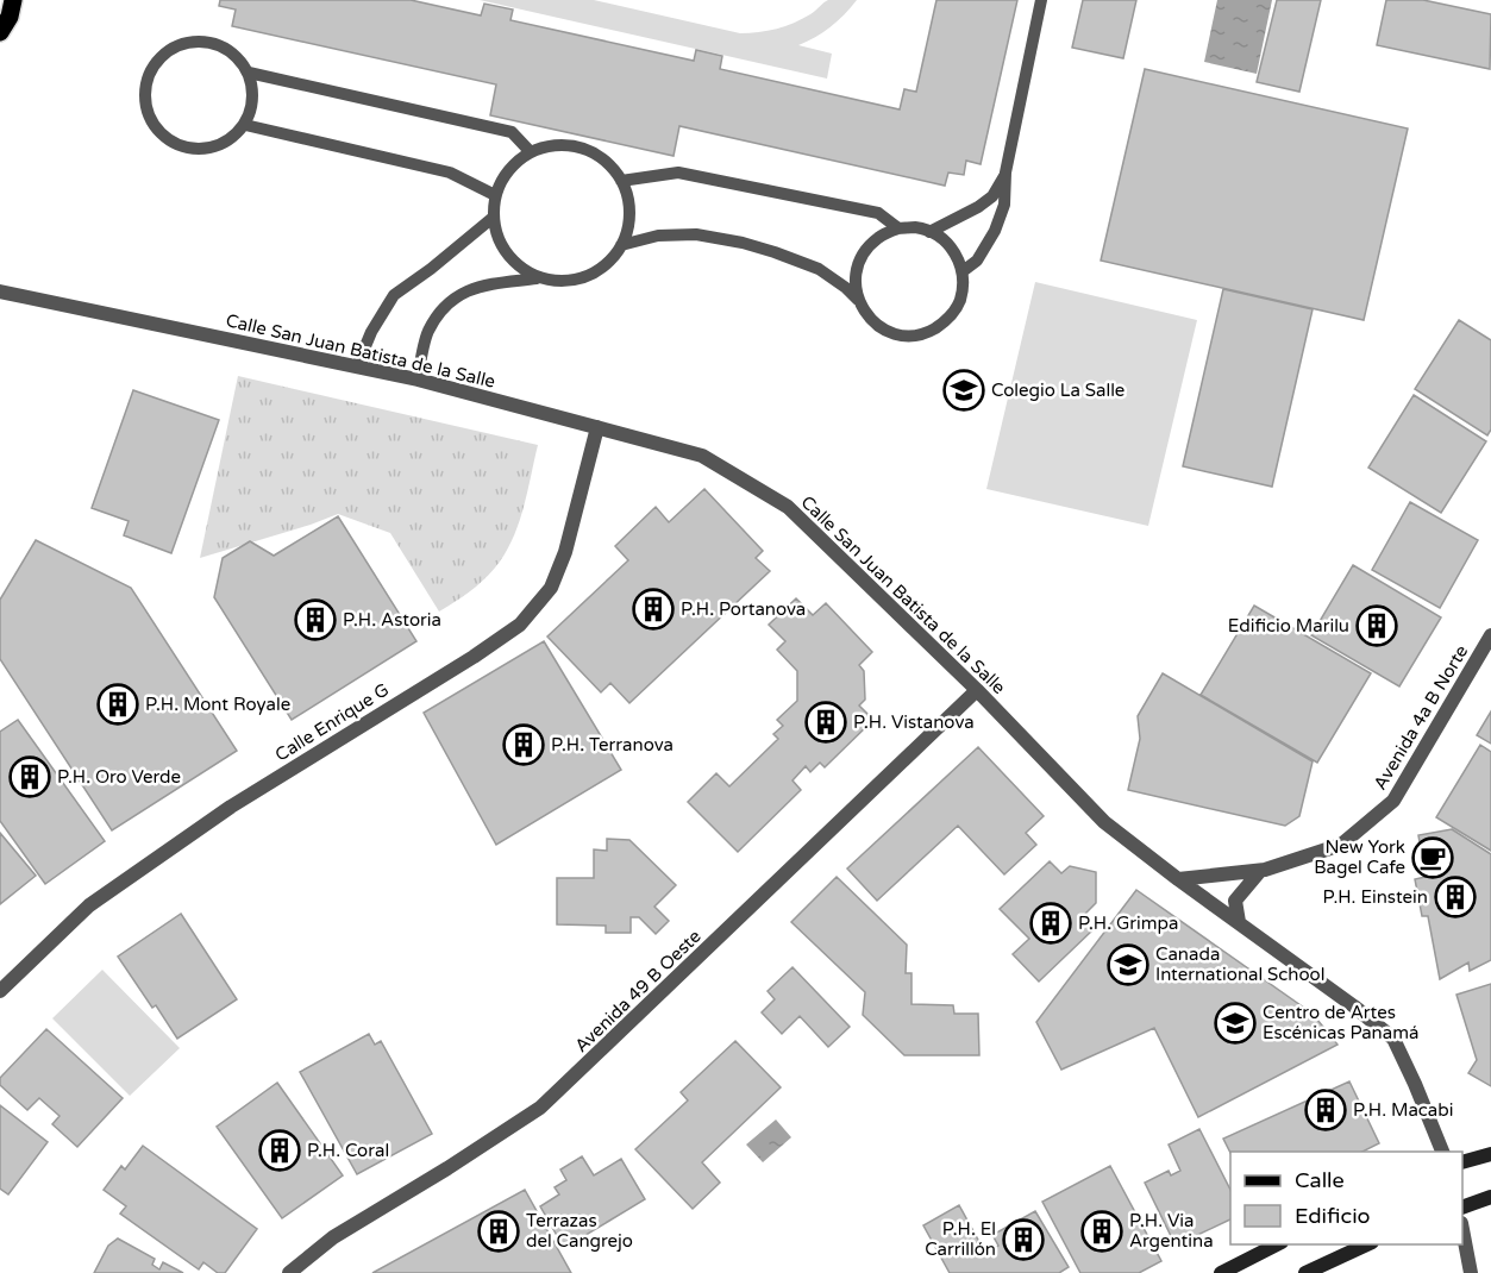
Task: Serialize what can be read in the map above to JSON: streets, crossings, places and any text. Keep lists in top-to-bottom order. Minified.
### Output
{"streets":{"street":["Calle San Juan Batista de la Salle","Avenida 4a B Norte","Calle Enrique G","Avenida 49 B Oeste"]},"crossings":[["Calle San Juan Batista de la Salle","Avenida 4a B Norte"],["Calle San Juan Batista de la Salle","Calle Enrique G"],["Calle San Juan Batista de la Salle","Avenida 49 B Oeste"]],"places":{"school or university":["Colegio La Salle","Canada International School","Centro de Artes Escénicas Panamá"],"building":["P.H. Portanova","P.H. Astoria","Edificio Marilu","P.H. Mont Royale","P.H. Vistanova","P.H. Terranova","P.H. Oro Verde","P.H. Einstein","P.H. Grimpa","P.H. Macabi","P.H. Coral","Terrazas del Cangrejo","P.H. Via Argentina","P.H. El Carrillón"],"cafe":["New York Bagel Cafe"]},"legend":["Calle","Edificio"]}
